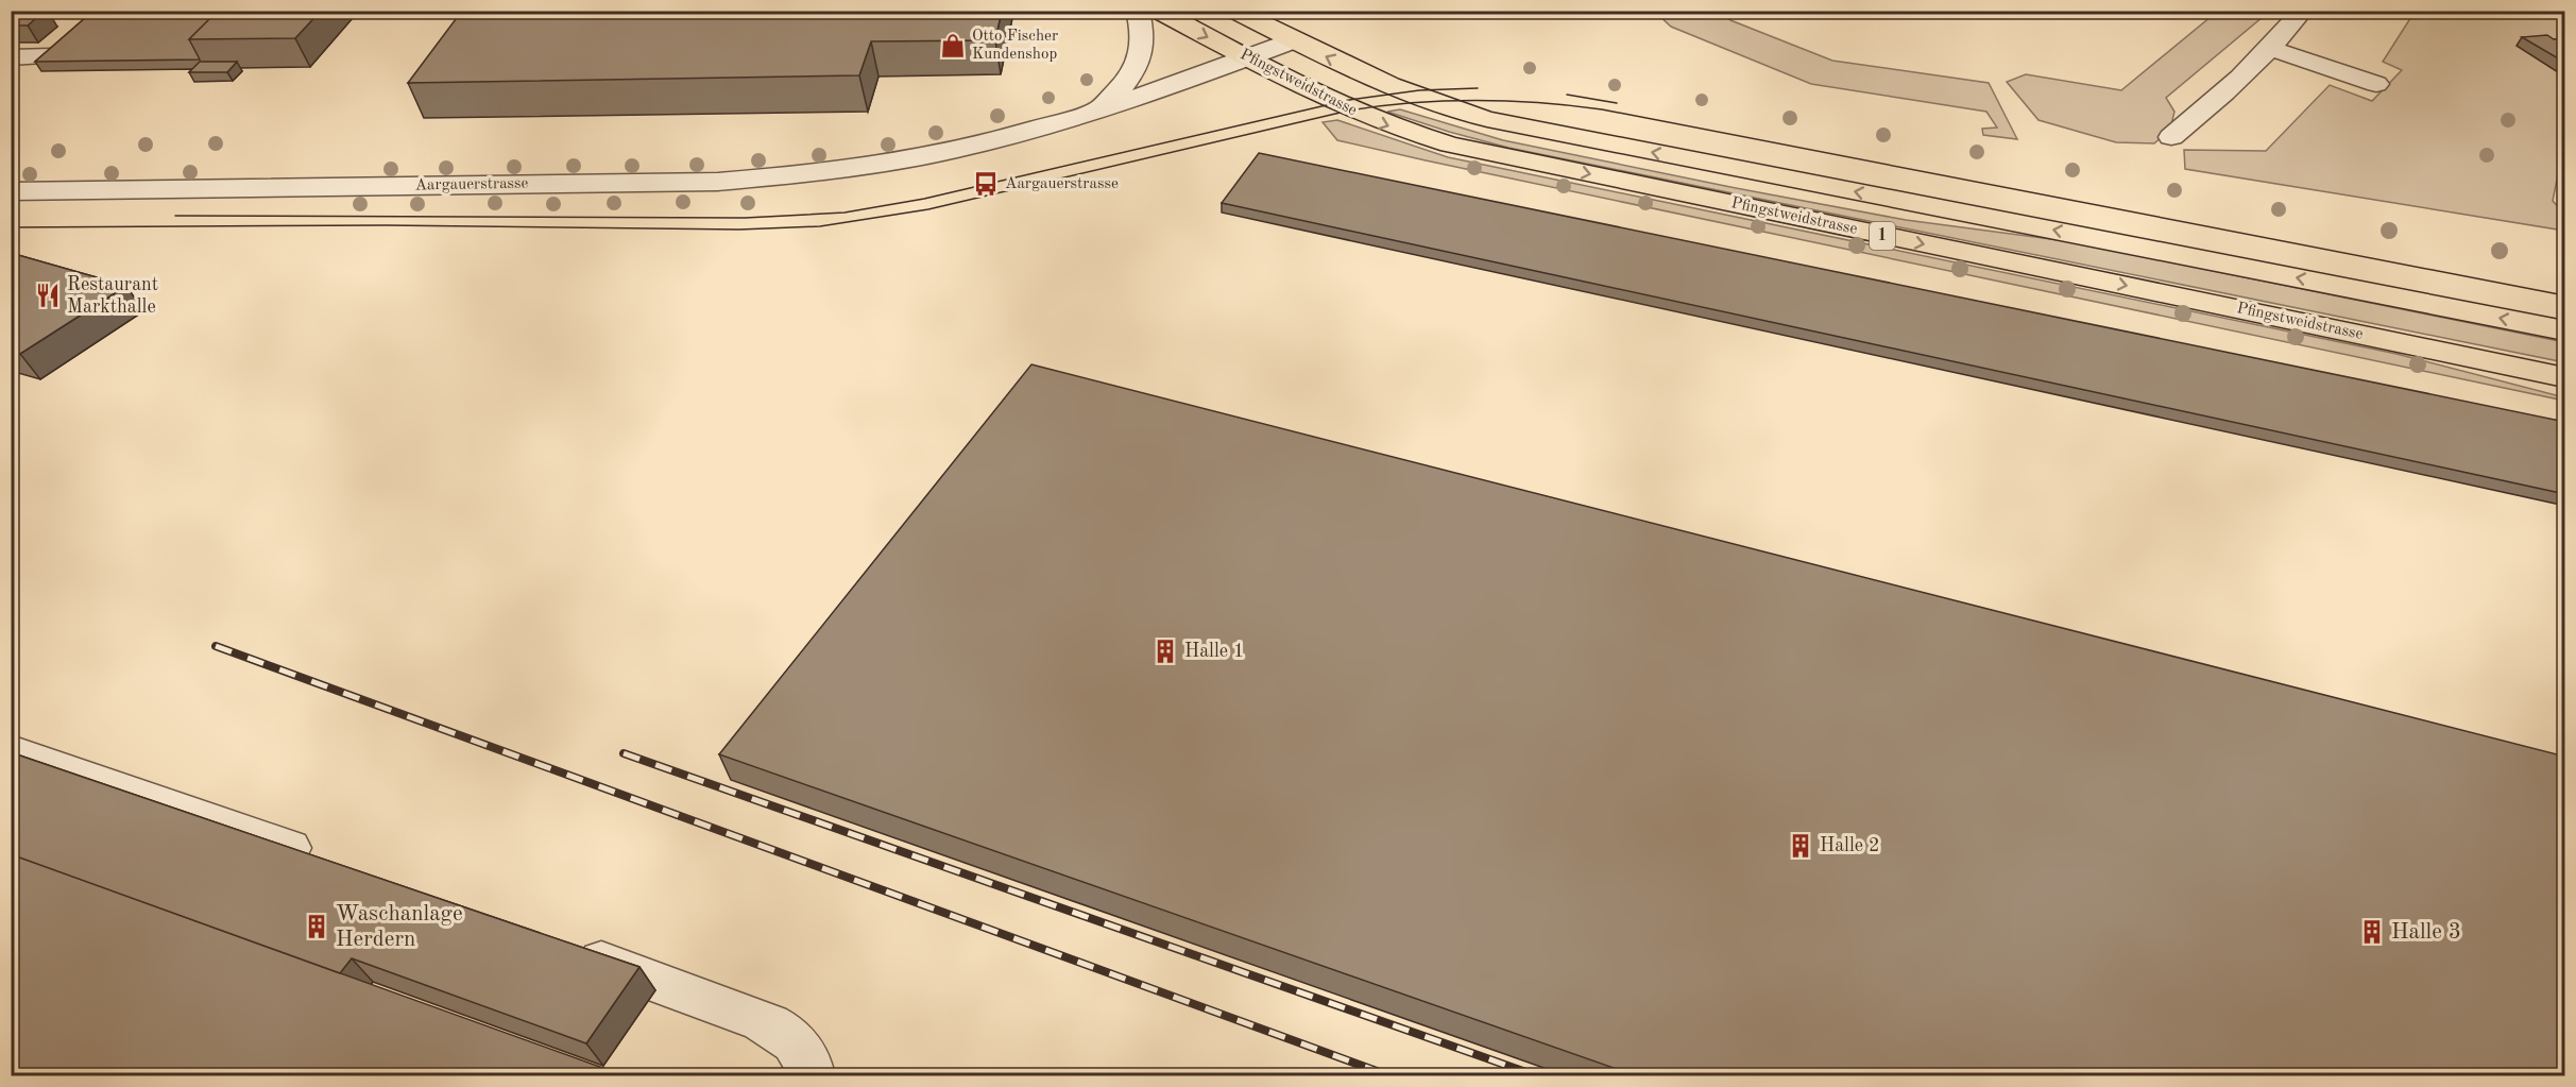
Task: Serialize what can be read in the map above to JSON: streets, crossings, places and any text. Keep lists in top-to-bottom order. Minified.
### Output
{"streets":{"main road":["Pfingstweidstrasse","1"],"street":["Aargauerstrasse"]},"crossings":[["Pfingstweidstrasse","Aargauerstrasse"],["Pfingstweidstrasse","1"],["Aargauerstrasse","1"]],"places":{"shop":["Otto Fischer Kundenshop"],"bus stop":["Aargauerstrasse"],"restaurant":["Restaurant Markthalle"],"building":["Halle 1","Halle 2","Waschanlage Herdern","Halle 3"]}}
